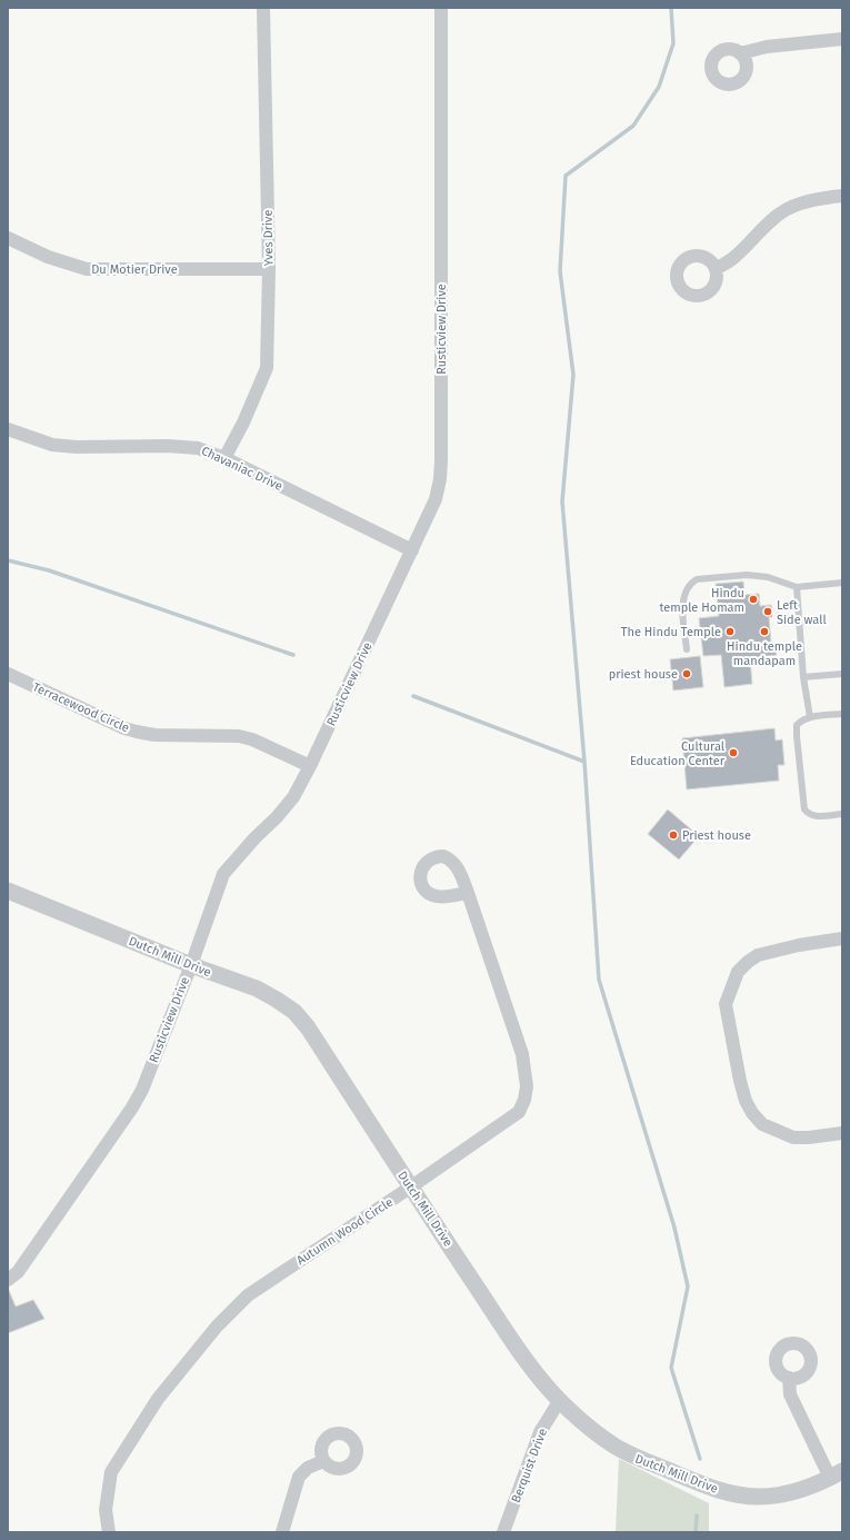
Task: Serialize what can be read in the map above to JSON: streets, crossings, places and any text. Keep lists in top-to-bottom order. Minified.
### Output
{"streets":{"street":["Yves Drive","Du Motier Drive","Rusticview Drive","Chavaniac Drive","Terracewood Circle","Dutch Mill Drive","Autumn Wood Circle","Berquist Drive"]},"crossings":[["Yves Drive","Du Motier Drive"],["Yves Drive","Chavaniac Drive"],["Rusticview Drive","Chavaniac Drive"],["Rusticview Drive","Terracewood Circle"],["Rusticview Drive","Dutch Mill Drive"],["Dutch Mill Drive","Autumn Wood Circle"],["Dutch Mill Drive","Berquist Drive"]],"places":["Hindu temple Homam","Left Side wall","The Hindu Temple","Hindu temple mandapam","priest house","Cultural Education Center","Priest house"]}
